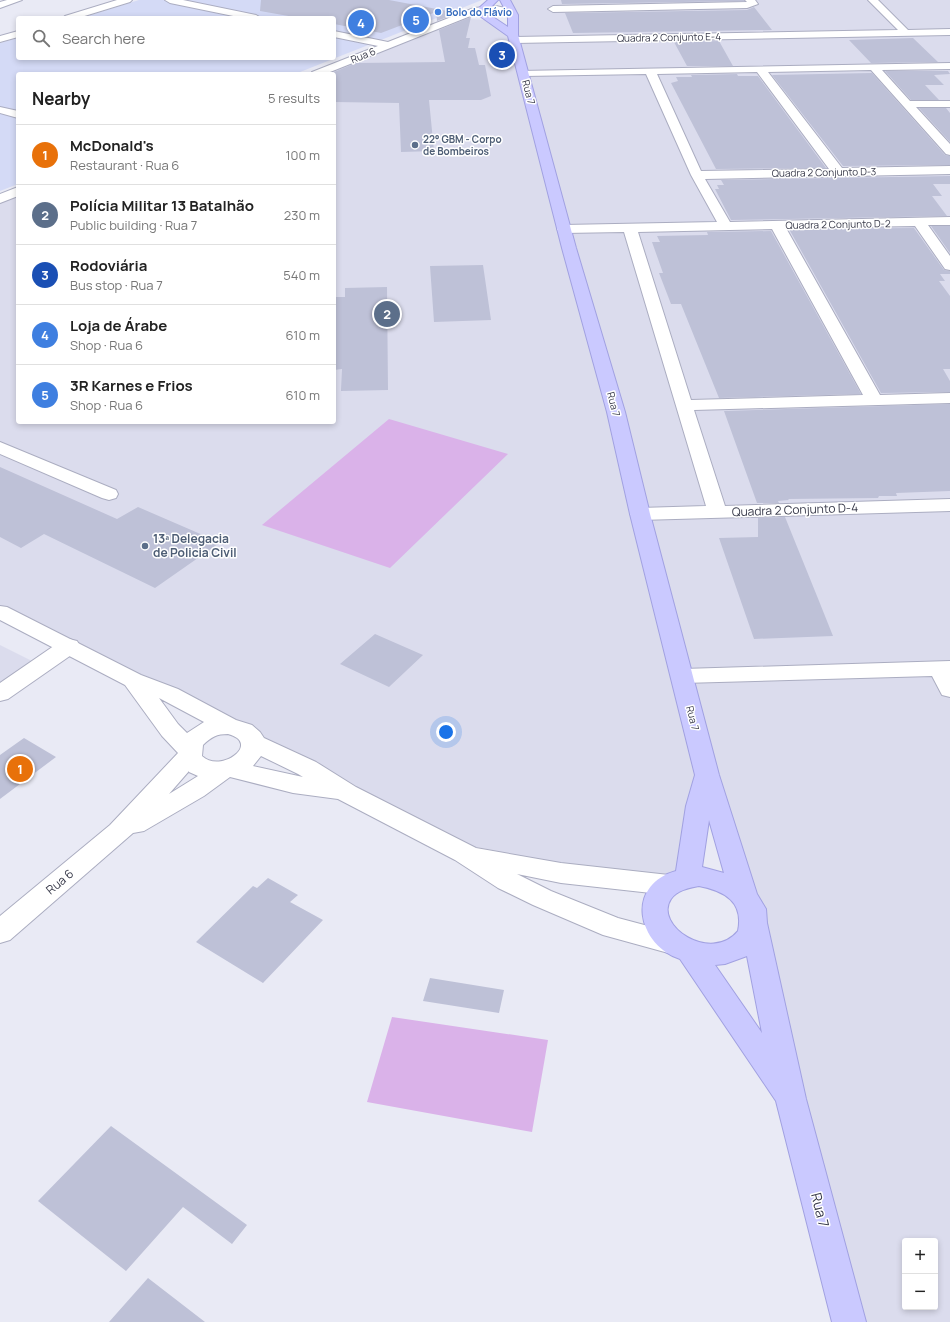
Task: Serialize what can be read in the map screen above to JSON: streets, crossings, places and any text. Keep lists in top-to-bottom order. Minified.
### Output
{"streets":{"main road":["Rua 7"],"street":["Quadra 2 Conjunto E-4","Rua 6","Quadra 2 Conjunto D-3","Quadra 2 Conjunto D-2","Quadra 2 Conjunto D-4"]},"crossings":[["Quadra 2 Conjunto E-4","Rua 7"],["Rua 6","Rua 7"],["Rua 7","Quadra 2 Conjunto D-2"],["Rua 7","Quadra 2 Conjunto D-4"]],"places":["Bolo do Flávio","22° GBM - Corpo de Bombeiros","13ª Delegacia de Policia Civil"],"page":{"pins":["5","4","3","2","1"],"search":"Search here","heading":["Nearby","5 results"],"list":[{"mark":"1","name":"McDonald's","note":"Restaurant · Rua 6","value":"100 m"},{"mark":"2","name":"Polícia Militar 13 Batalhão","note":"Public building · Rua 7","value":"230 m"},{"mark":"3","name":"Rodoviária","note":"Bus stop · Rua 7","value":"540 m"},{"mark":"4","name":"Loja de Árabe","note":"Shop · Rua 6","value":"610 m"},{"mark":"5","name":"3R Karnes e Frios","note":"Shop · Rua 6","value":"610 m"}],"map_buttons":["+","−"]}}
